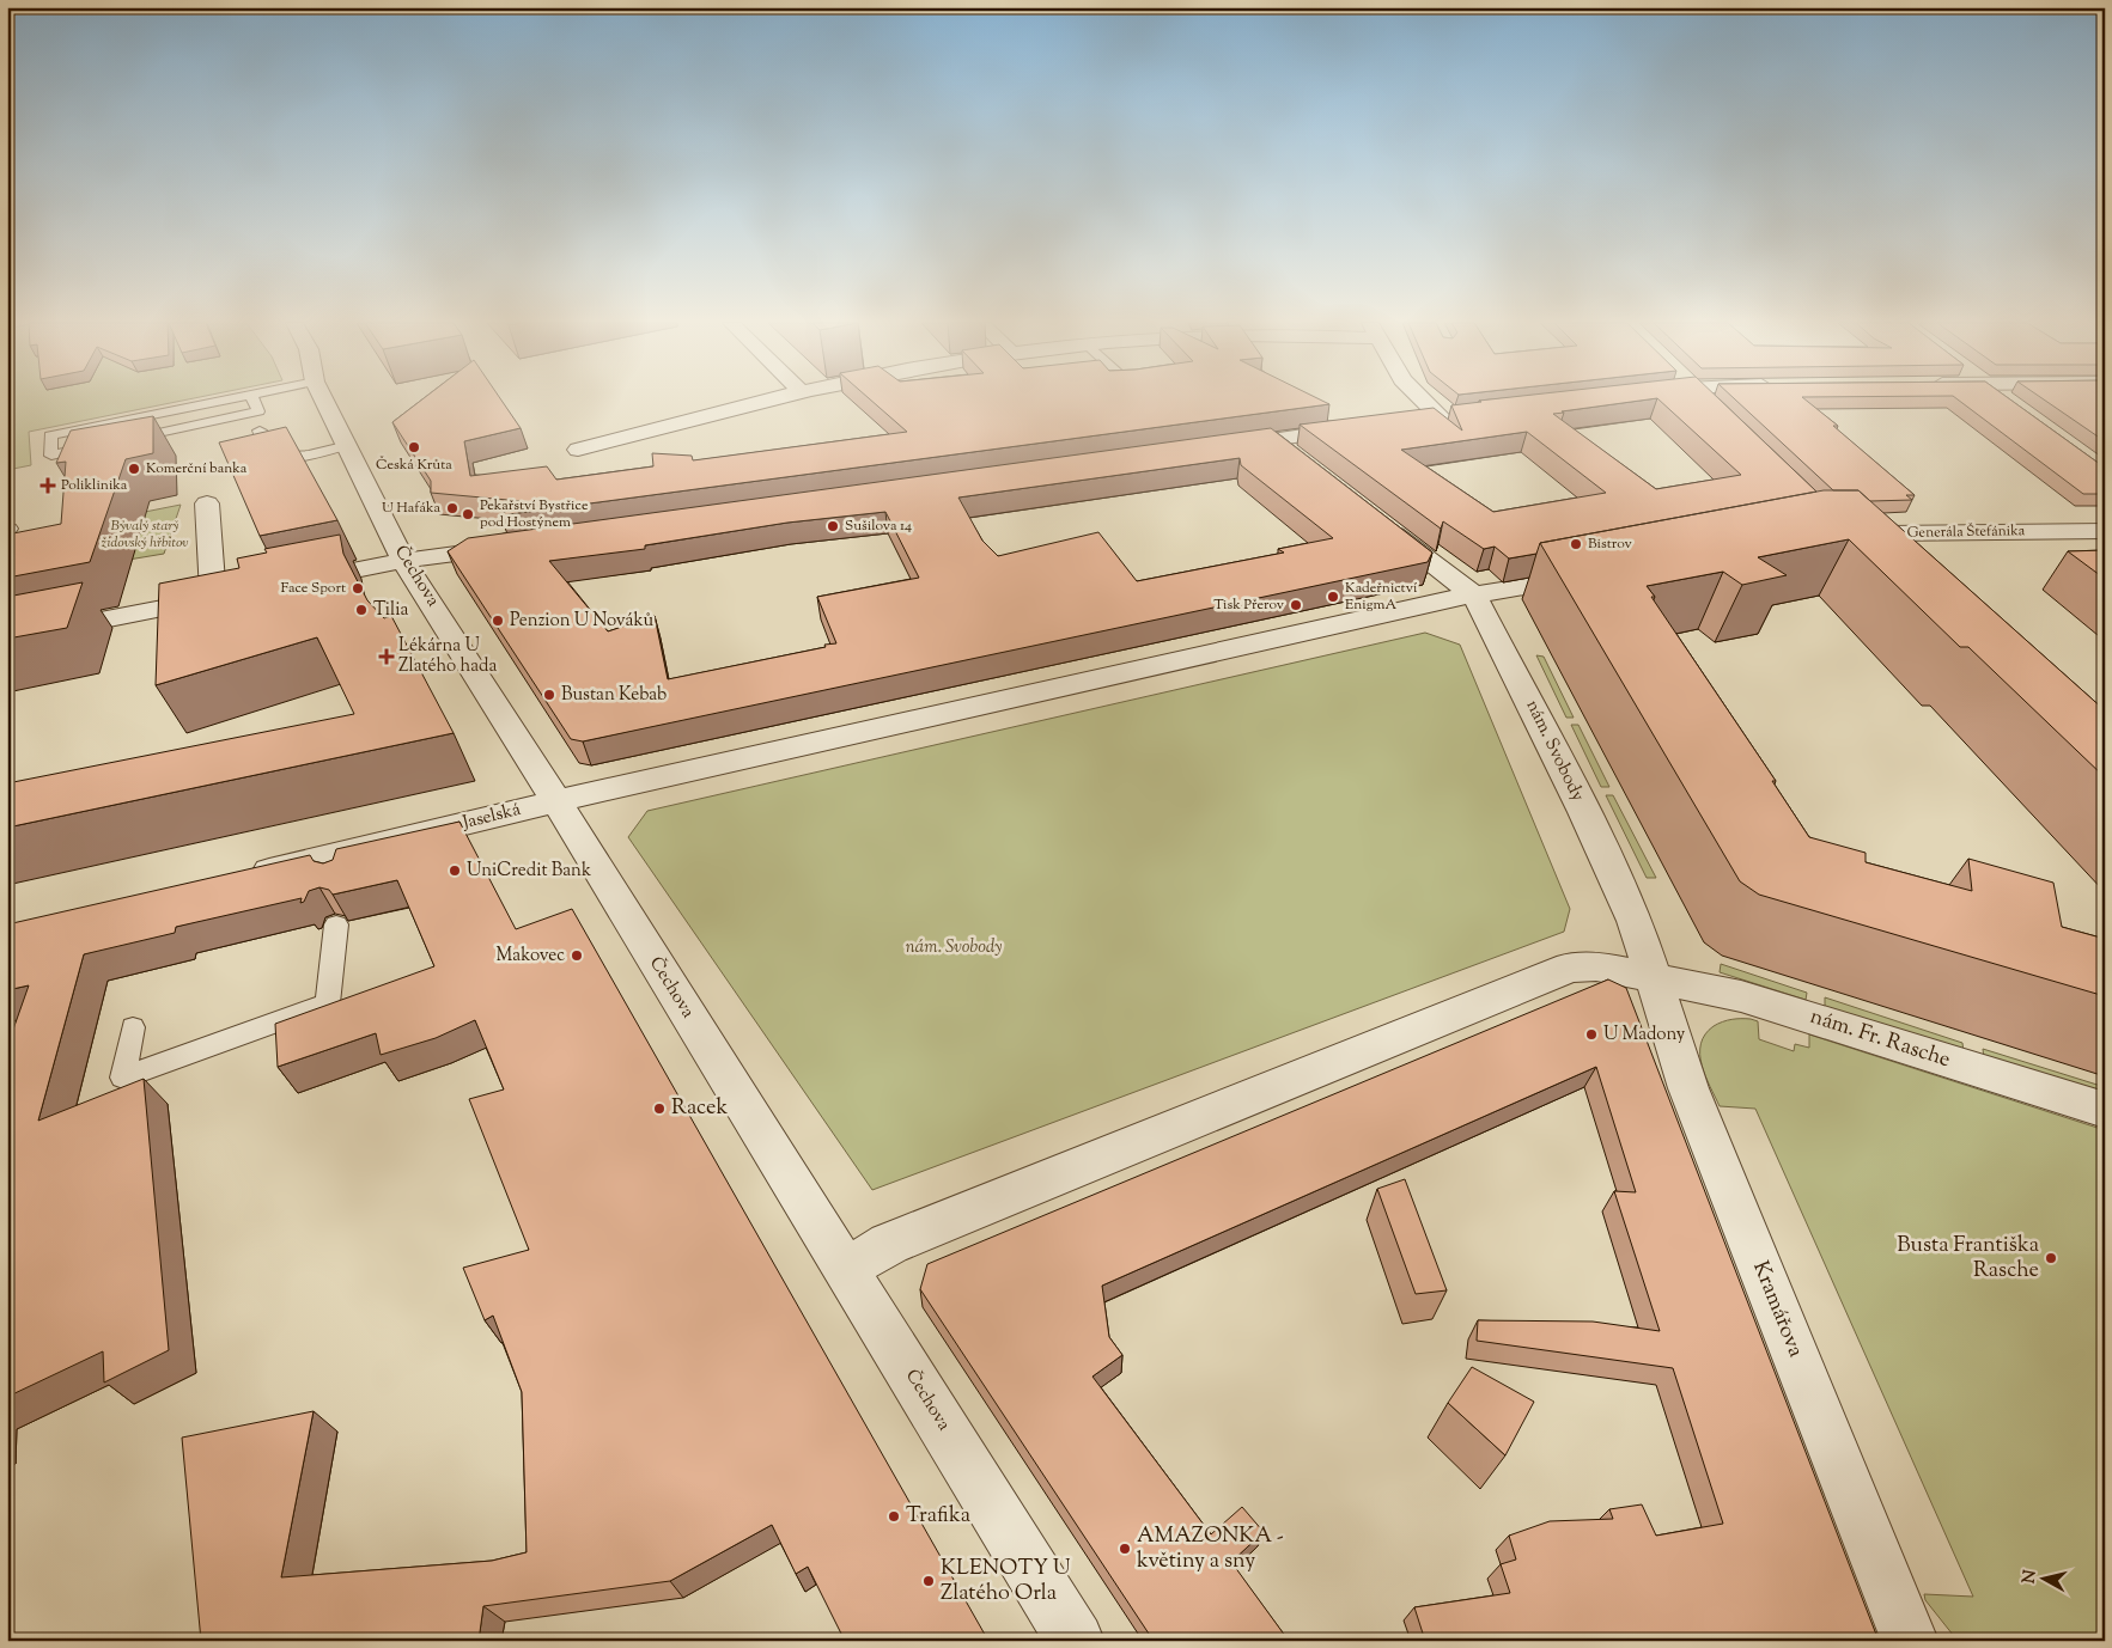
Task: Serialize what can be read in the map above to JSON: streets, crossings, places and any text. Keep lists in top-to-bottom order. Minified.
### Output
{"streets":{"street":["Generála Štefánika","Čechova","nám. Svobody","Jaselská","nám. Fr. Rasche","Kramářova"]},"crossings":[["Čechova","Jaselská"],["nám. Svobody","nám. Fr. Rasche"],["nám. Svobody","Kramářova"],["nám. Fr. Rasche","Kramářova"]],"parks":["Bývalý starý židovský hřbitov","nám. Svobody"],"places":{"other":["Česká Krůta","Komerční banka","U Hafáka","Pekařství Bystřice pod Hostýnem","Sušilova 14","Bistrov","Face Sport","Kadeřnictví EnigmA","Tisk Přerov","Tilia","Penzion U Nováků","Bustan Kebab","UniCredit Bank","Makovec","U Madony","Racek","Busta Františka Rasche","Trafika","AMAZONKA - květiny a sny","KLENOTY U Zlatého Orla"],"health":["Poliklinika","Lékárna U Zlatého hada"]},"north":"left"}
